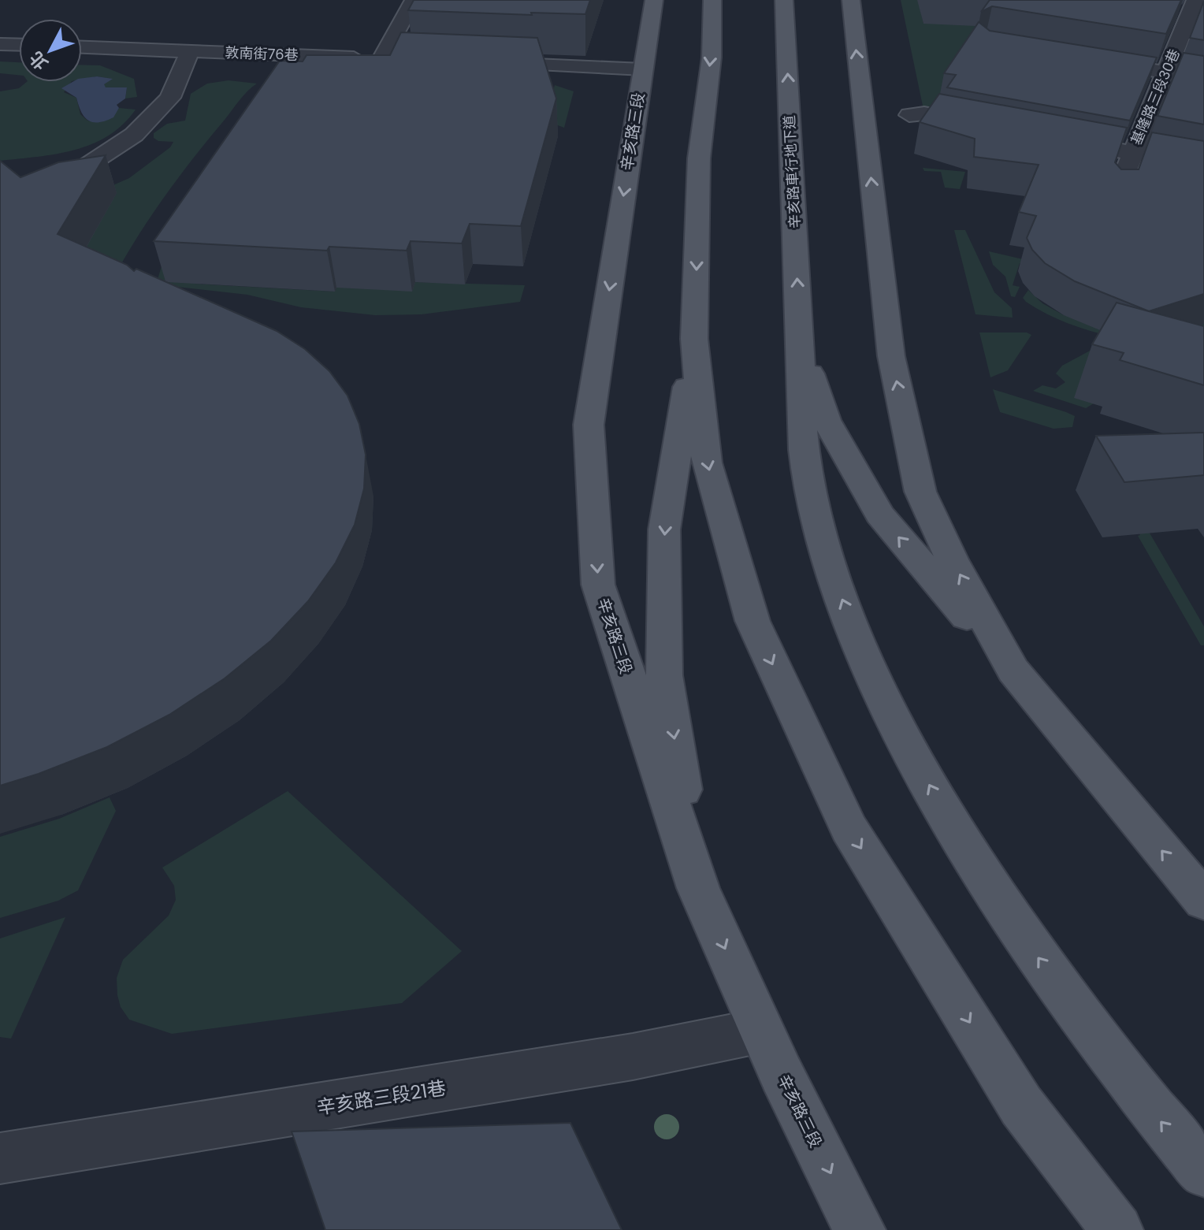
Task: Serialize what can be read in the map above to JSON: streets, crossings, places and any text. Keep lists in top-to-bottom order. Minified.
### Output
{"streets":{"main road":["辛亥路三段","辛亥路車行地下道"],"lane":["敦南街76巷","基隆路三段30巷","辛亥路三段21巷"]},"crossings":[["辛亥路三段","辛亥路三段21巷"]],"north":"bottom left"}
